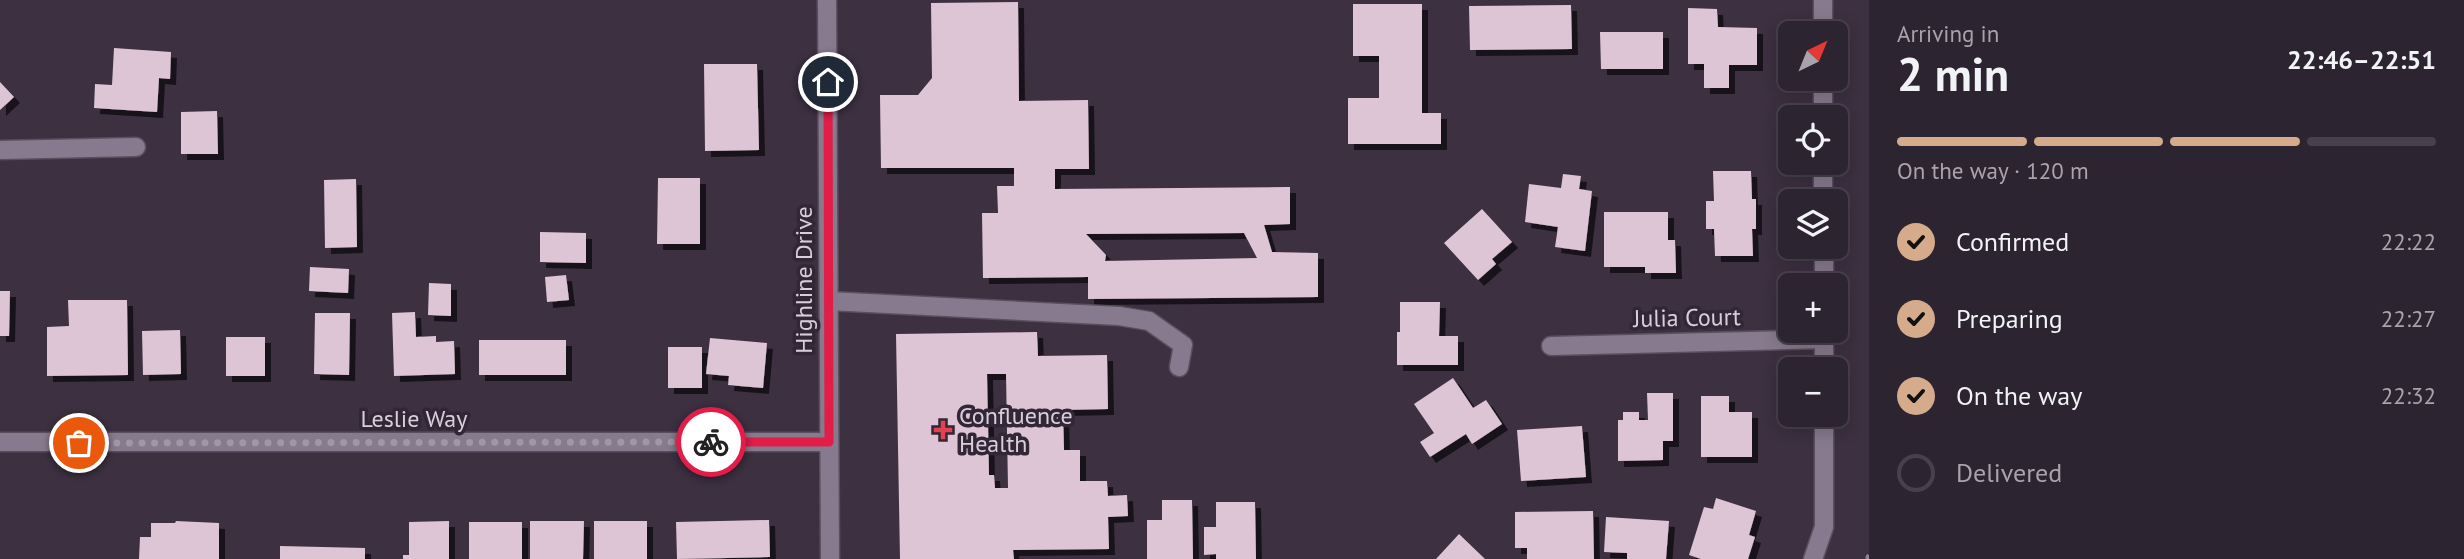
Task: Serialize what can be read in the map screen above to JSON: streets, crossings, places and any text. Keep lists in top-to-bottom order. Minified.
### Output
{"streets":{"street":["Highline Drive","Julia Court","Leslie Way"]},"crossings":[["Highline Drive","Leslie Way"]],"places":{"health":["Confluence Health"]},"north":"top right","page":{"heading":["2 min","Arriving in","22:46–22:51"],"map_buttons":["+","−"],"bar":"On the way · 120 m","list":[["Confirmed","22:22"],["Preparing","22:27"],["On the way","22:32"],"Delivered"]}}
